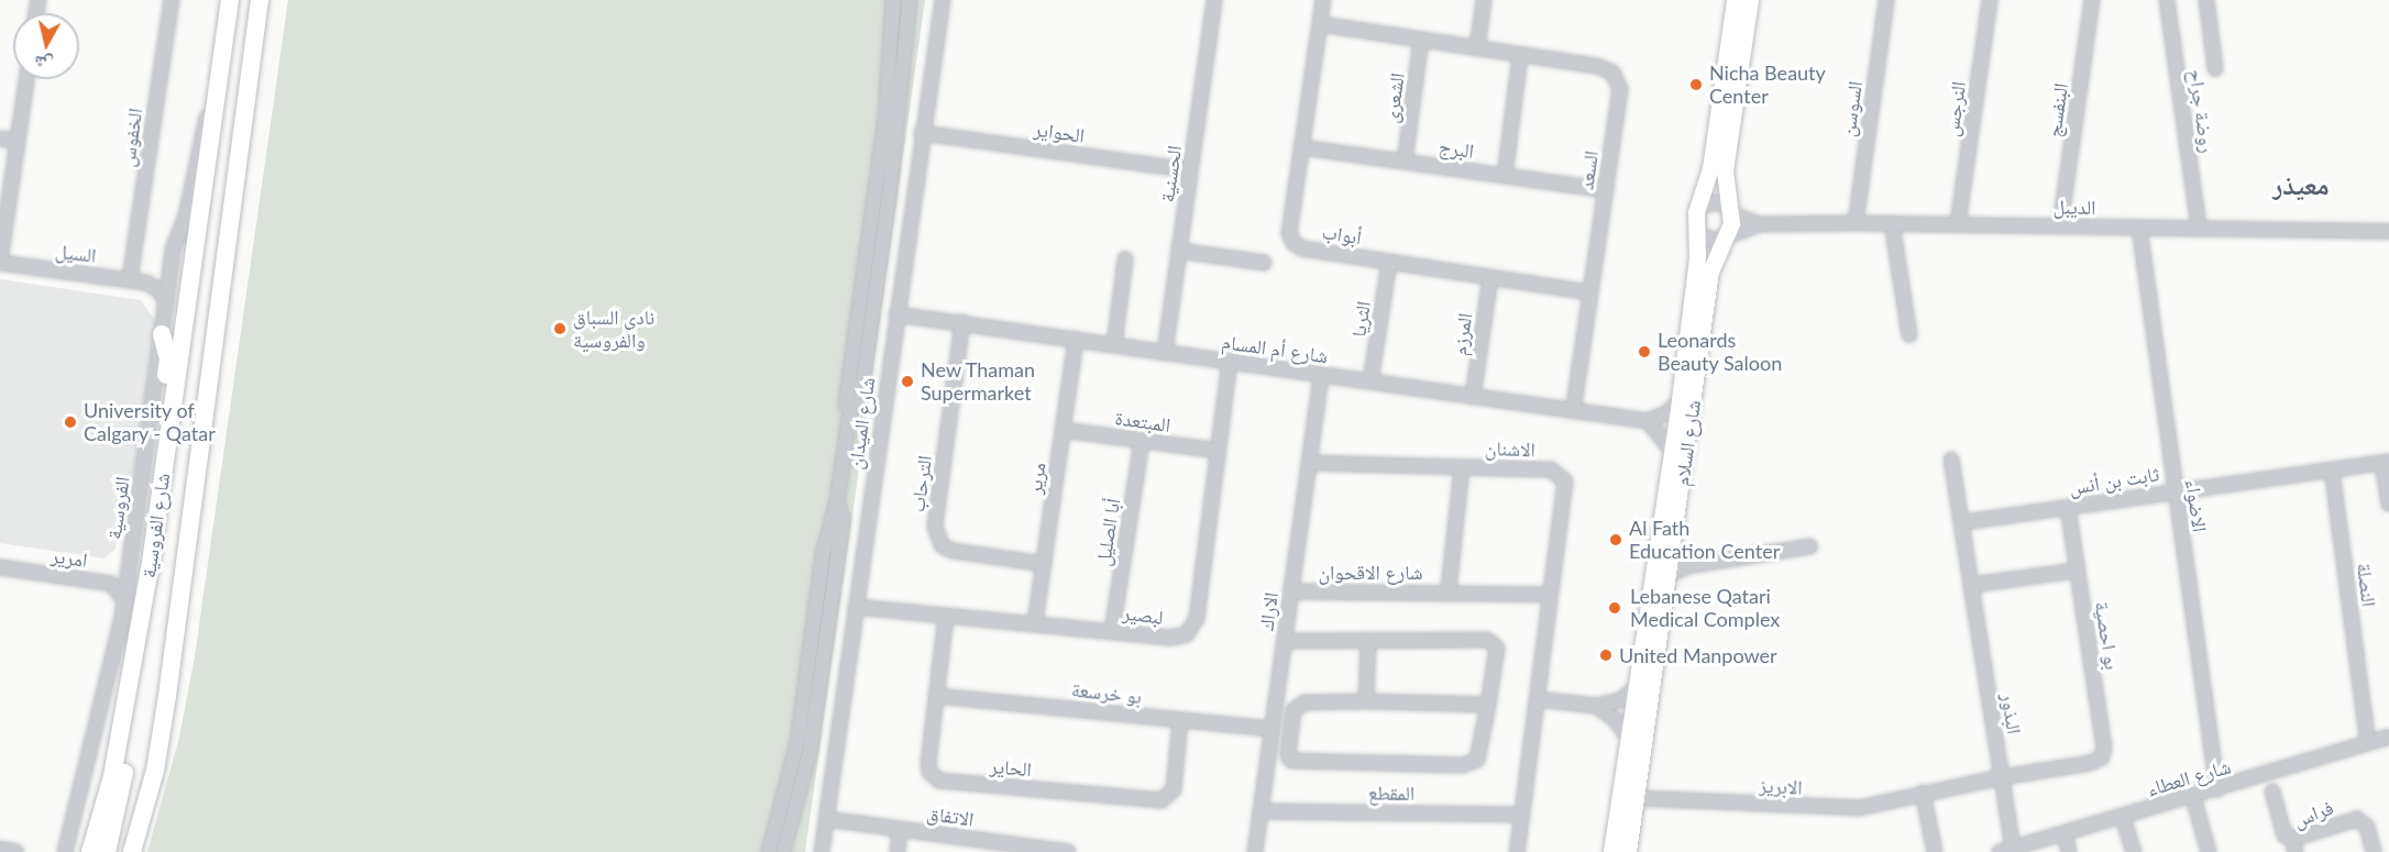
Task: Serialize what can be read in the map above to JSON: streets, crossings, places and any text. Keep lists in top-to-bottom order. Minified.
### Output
{"streets":{"highway":["شارع الفروسية"],"main road":["شارع السلام"],"street":["الشعرى","السوسن","النرجس","البنفسج","روضة جراح","الحواير","الخفوس","البرج","السعد","الحسنية","الديبل","أبواب","السيل","الثريا","المرزم","شارع أم المسام","المبتعدة","شارع الميدان","الاشنان","مرير","ثابت بن أنس","الترحاب","الاضواء","الفروسية","أبا الصليل","امرير","شارع الاقحوان","النصلة","الاراك","لبصير","بو احصية","بو خرسعة","البذور","الحاير","شارع العطاء","الابريز","المقطع","فراس","الاتفاق"]},"crossings":[["الشعرى","البرج"],["الشعرى","السعد"],["السوسن","الديبل"],["النرجس","الديبل"],["البنفسج","الديبل"],["روضة جراح","الديبل"],["الحواير","الحسنية"],["الحواير","شارع الميدان"],["الخفوس","السيل"],["البرج","السعد"],["البرج","أبواب"],["السعد","أبواب"],["السعد","شارع أم المسام"],["الحسنية","شارع أم المسام"],["الديبل","شارع السلام"],["الديبل","الاضواء"],["أبواب","الثريا"],["أبواب","المرزم"],["الثريا","شارع أم المسام"],["المرزم","شارع أم المسام"],["شارع أم المسام","شارع الميدان"],["شارع أم المسام","مرير"],["شارع أم المسام","الترحاب"],["شارع أم المسام","الاراك"],["شارع أم المسام","لبصير"],["المبتعدة","مرير"],["المبتعدة","أبا الصليل"],["المبتعدة","لبصير"],["شارع الميدان","لبصير"],["شارع الميدان","الاتفاق"],["شارع السلام","الابريز"],["الاشنان","شارع الاقحوان"],["الاشنان","الاراك"],["الاشنان","المقطع"],["مرير","الترحاب"],["مرير","لبصير"],["ثابت بن أنس","الاضواء"],["ثابت بن أنس","النصلة"],["ثابت بن أنس","بو احصية"],["ثابت بن أنس","البذور"],["الاضواء","شارع العطاء"],["الفروسية","شارع الفروسية"],["الفروسية","امرير"],["أبا الصليل","لبصير"],["شارع الاقحوان","الاراك"],["النصلة","شارع العطاء"],["الاراك","بو خرسعة"],["الاراك","المقطع"],["لبصير","الحاير"],["بو احصية","الابريز"],["بو خرسعة","الحاير"],["البذور","شارع العطاء"],["البذور","الابريز"]],"districts":["معيذر"],"places":["Nicha Beauty Center","نادي السباق والفروسية","Leonards Beauty Saloon","New Thaman Supermarket","University of Calgary - Qatar","Al Fath Education Center","Lebanese Qatari Medical Complex","United Manpower"],"north":"bottom"}
